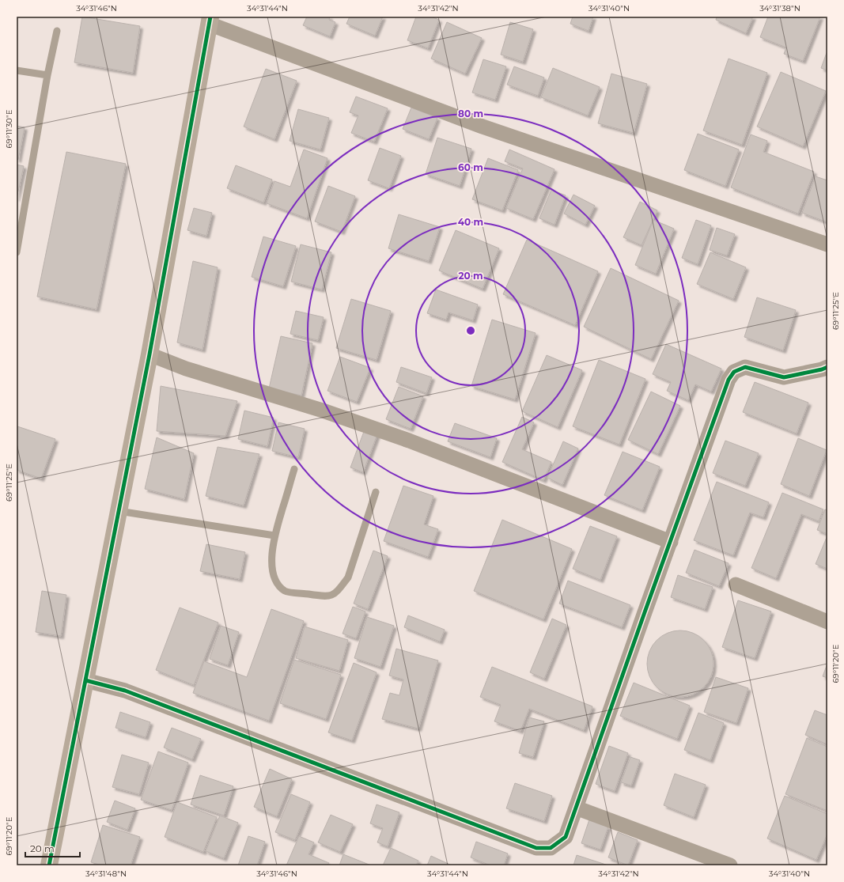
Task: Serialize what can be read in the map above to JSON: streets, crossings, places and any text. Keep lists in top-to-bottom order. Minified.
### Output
{"scale_bar":"20 m","coordinates":["34°31'46\"N","34°31'44\"N","34°31'42\"N","34°31'40\"N","34°31'38\"N","69°11'30\"E","69°11'25\"E","69°11'20\"E","34°31'48\"N"],"rings":["80 m","60 m","40 m","20 m"]}
